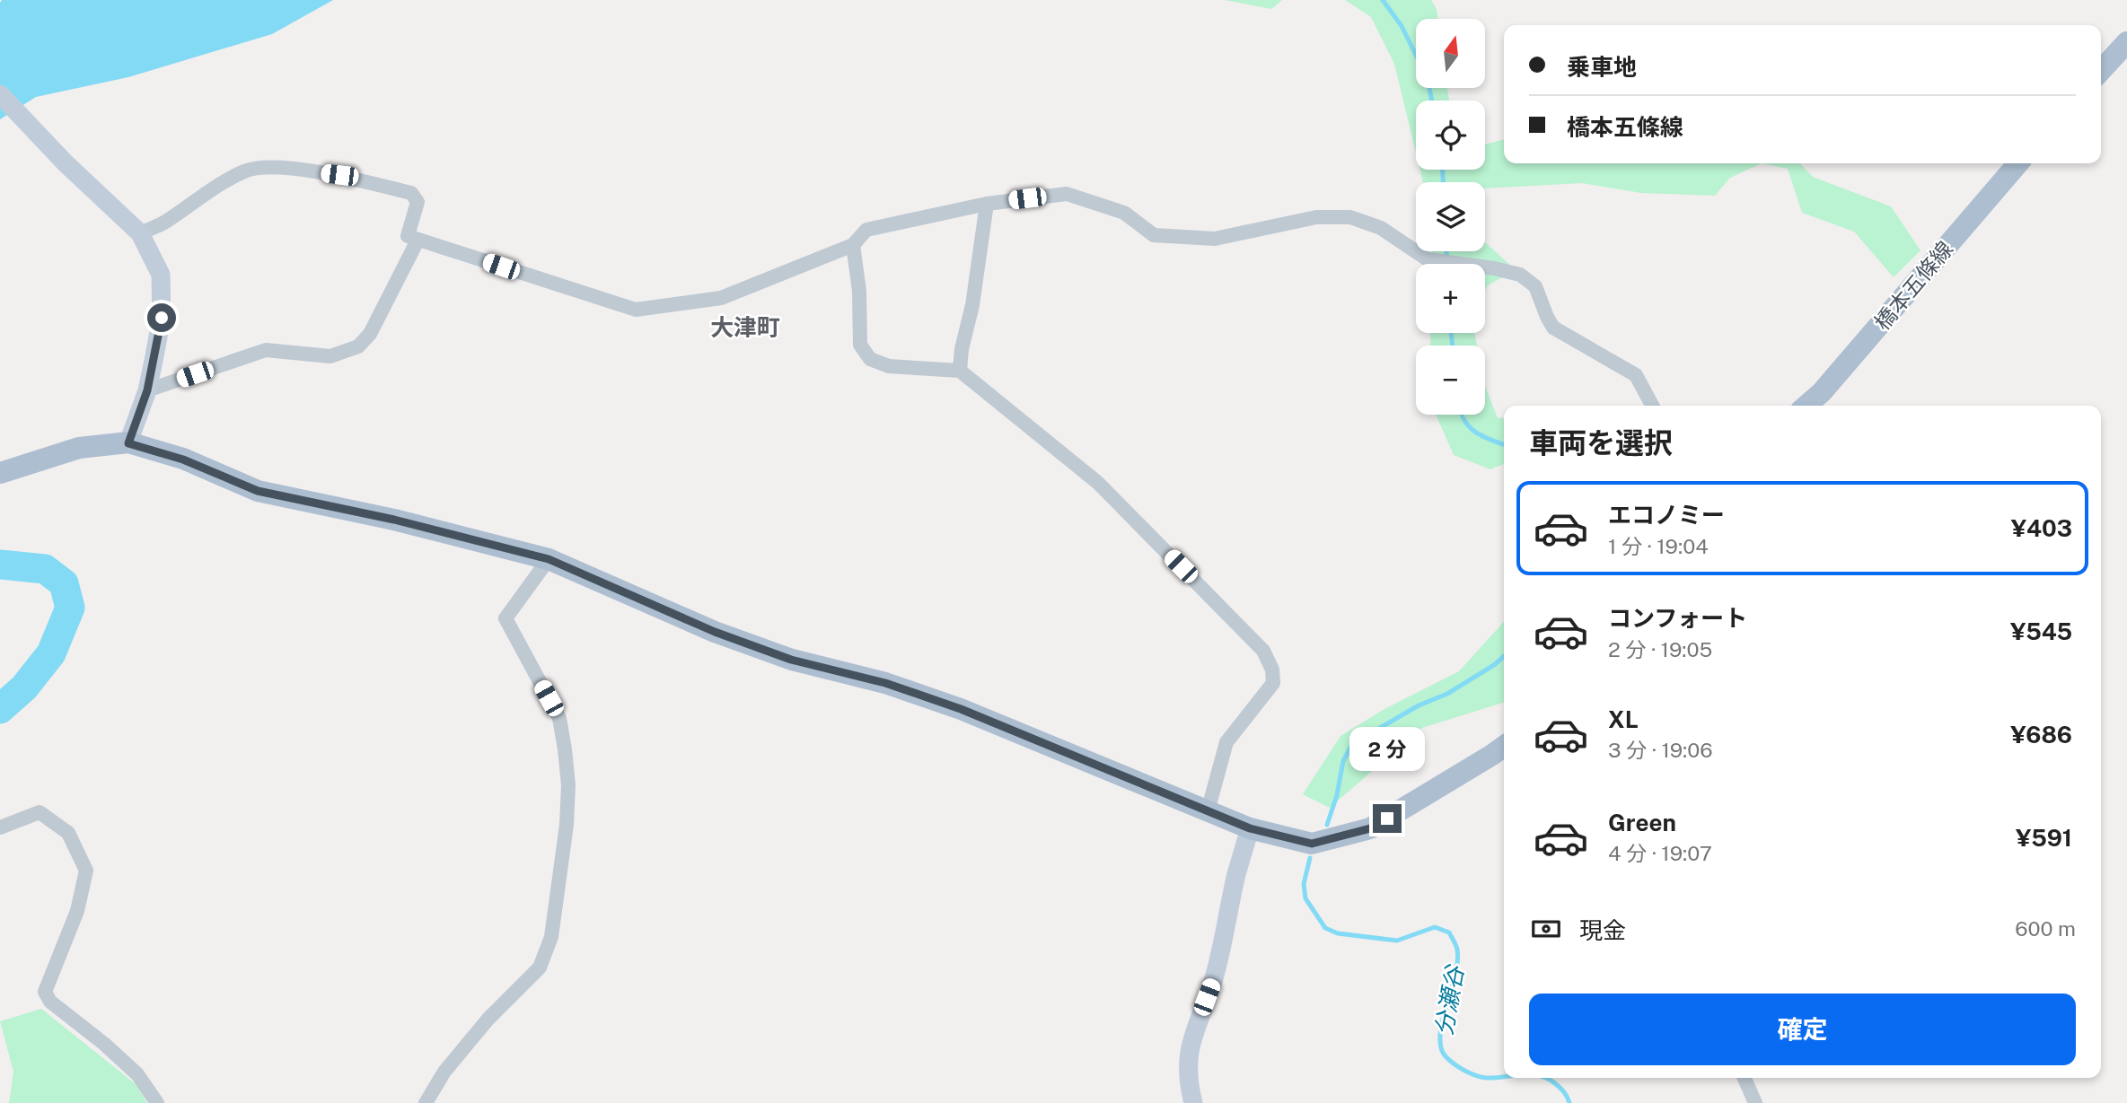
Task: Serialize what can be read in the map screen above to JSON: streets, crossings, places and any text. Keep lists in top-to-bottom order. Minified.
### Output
{"streets":{"main road":["橋本五條線"]},"districts":["大津町"],"water":["分瀬谷"],"north":"top","page":{"map_buttons":["+","−"],"banner":["乗車地","橋本五條線"],"heading":"車両を選択","list":[{"name":"エコノミー","note":"1 分 · 19:04","value":"¥403"},{"name":"コンフォート","note":"2 分 · 19:05","value":"¥545"},{"name":"XL","note":"3 分 · 19:06","value":"¥686"},{"name":"Green","note":"4 分 · 19:07","value":"¥591"}],"bubble":"2 分","pay":["現金","600 m"],"buttons":"確定"}}
